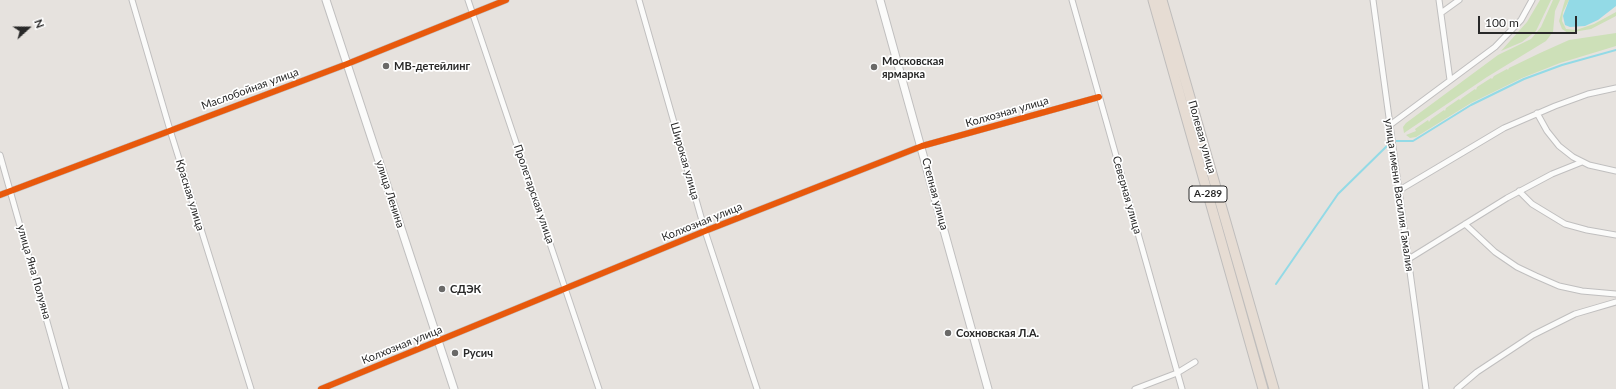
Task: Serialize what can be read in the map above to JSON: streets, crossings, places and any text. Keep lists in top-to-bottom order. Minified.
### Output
{"streets":{"highway":["Полевая улица","А-289"],"street":["Маслобойная улица","Колхозная улица","Широкая улица","улица Ленина","Пролетарская улица","Степная улица","Красная улица","Северная улица","улица имени Василия Гамалия","улица Яна Полуяна"]},"crossings":[["Маслобойная улица","улица Ленина"],["Маслобойная улица","Пролетарская улица"],["Маслобойная улица","Красная улица"],["Маслобойная улица","улица Яна Полуяна"],["Колхозная улица","Широкая улица"],["Колхозная улица","улица Ленина"],["Колхозная улица","Пролетарская улица"],["Колхозная улица","Степная улица"],["Колхозная улица","Северная улица"]],"places":["MB-детейлинг","Московская ярмарка","СДЭК","Сохновская Л.А.","Русич"],"scale_bar":"100 m","north":"right"}
